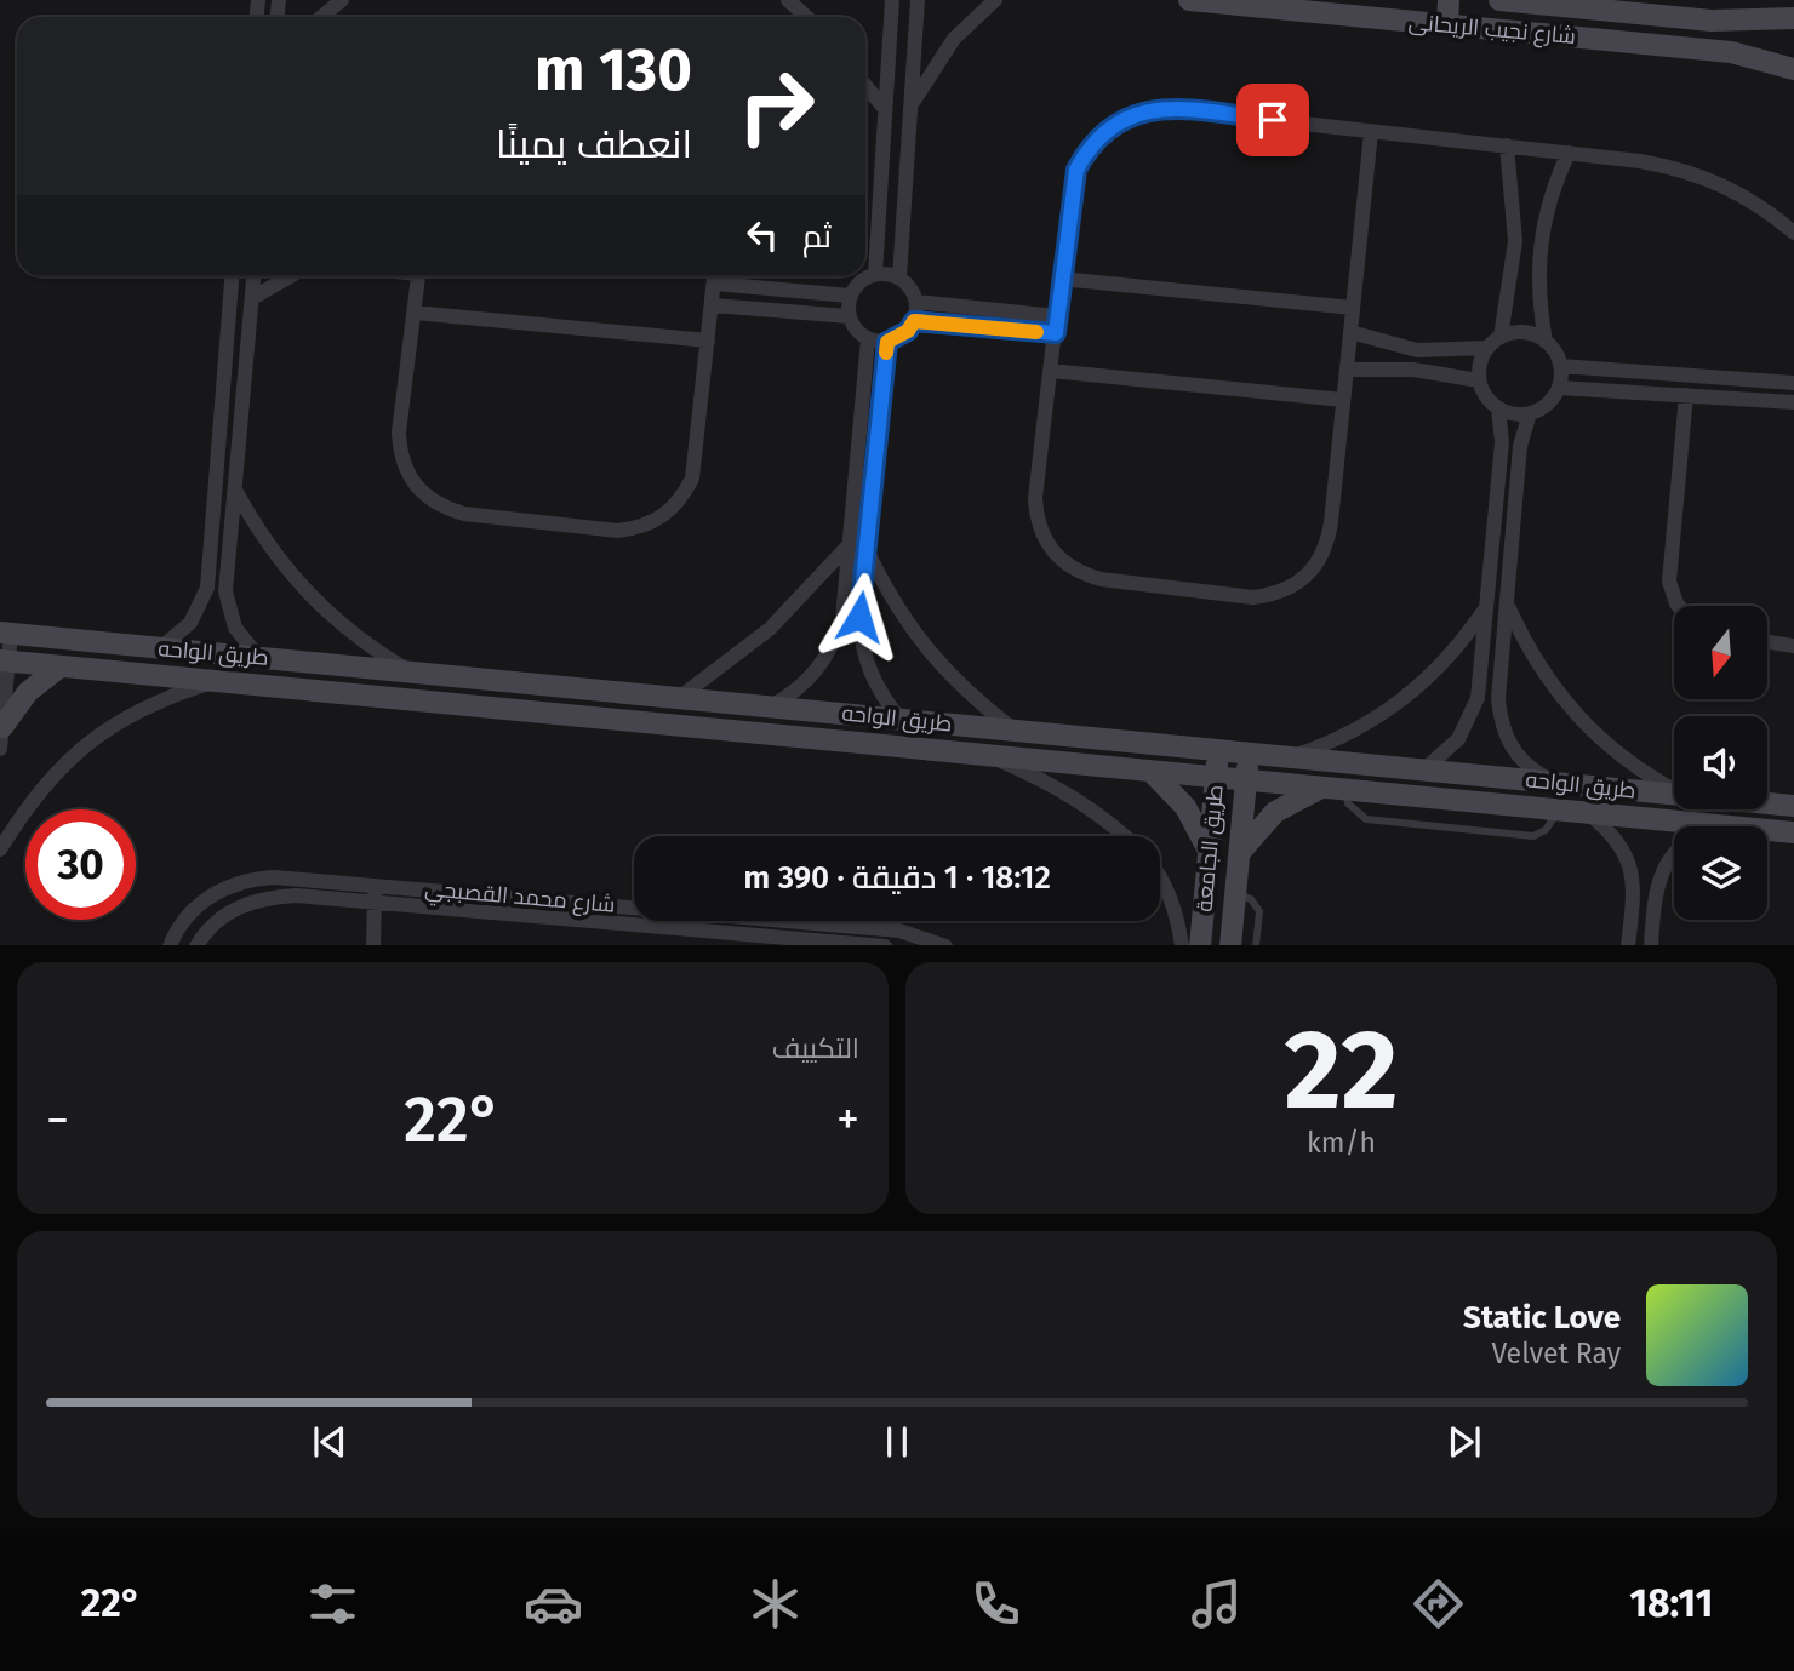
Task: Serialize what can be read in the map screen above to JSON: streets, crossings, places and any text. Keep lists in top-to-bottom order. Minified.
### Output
{"streets":{"street":["شارع نجيب الريحانى","طريق الواحه","طريق الجامعة","شارع محمد القصبجي"]},"crossings":[["طريق الواحه","طريق الجامعة"]],"north":"bottom","page":{"turn":["130 m","انعطف يمينًا"],"then":"ثم","limit":"30","trip":"18:12 · 1 دقيقة · 390 m","tile":[["22","km/h"],"التكييف"],"heat":["−","22°","+"],"song":["Static Love","Velvet Ray"],"tabs":["18:11","22°"]}}
